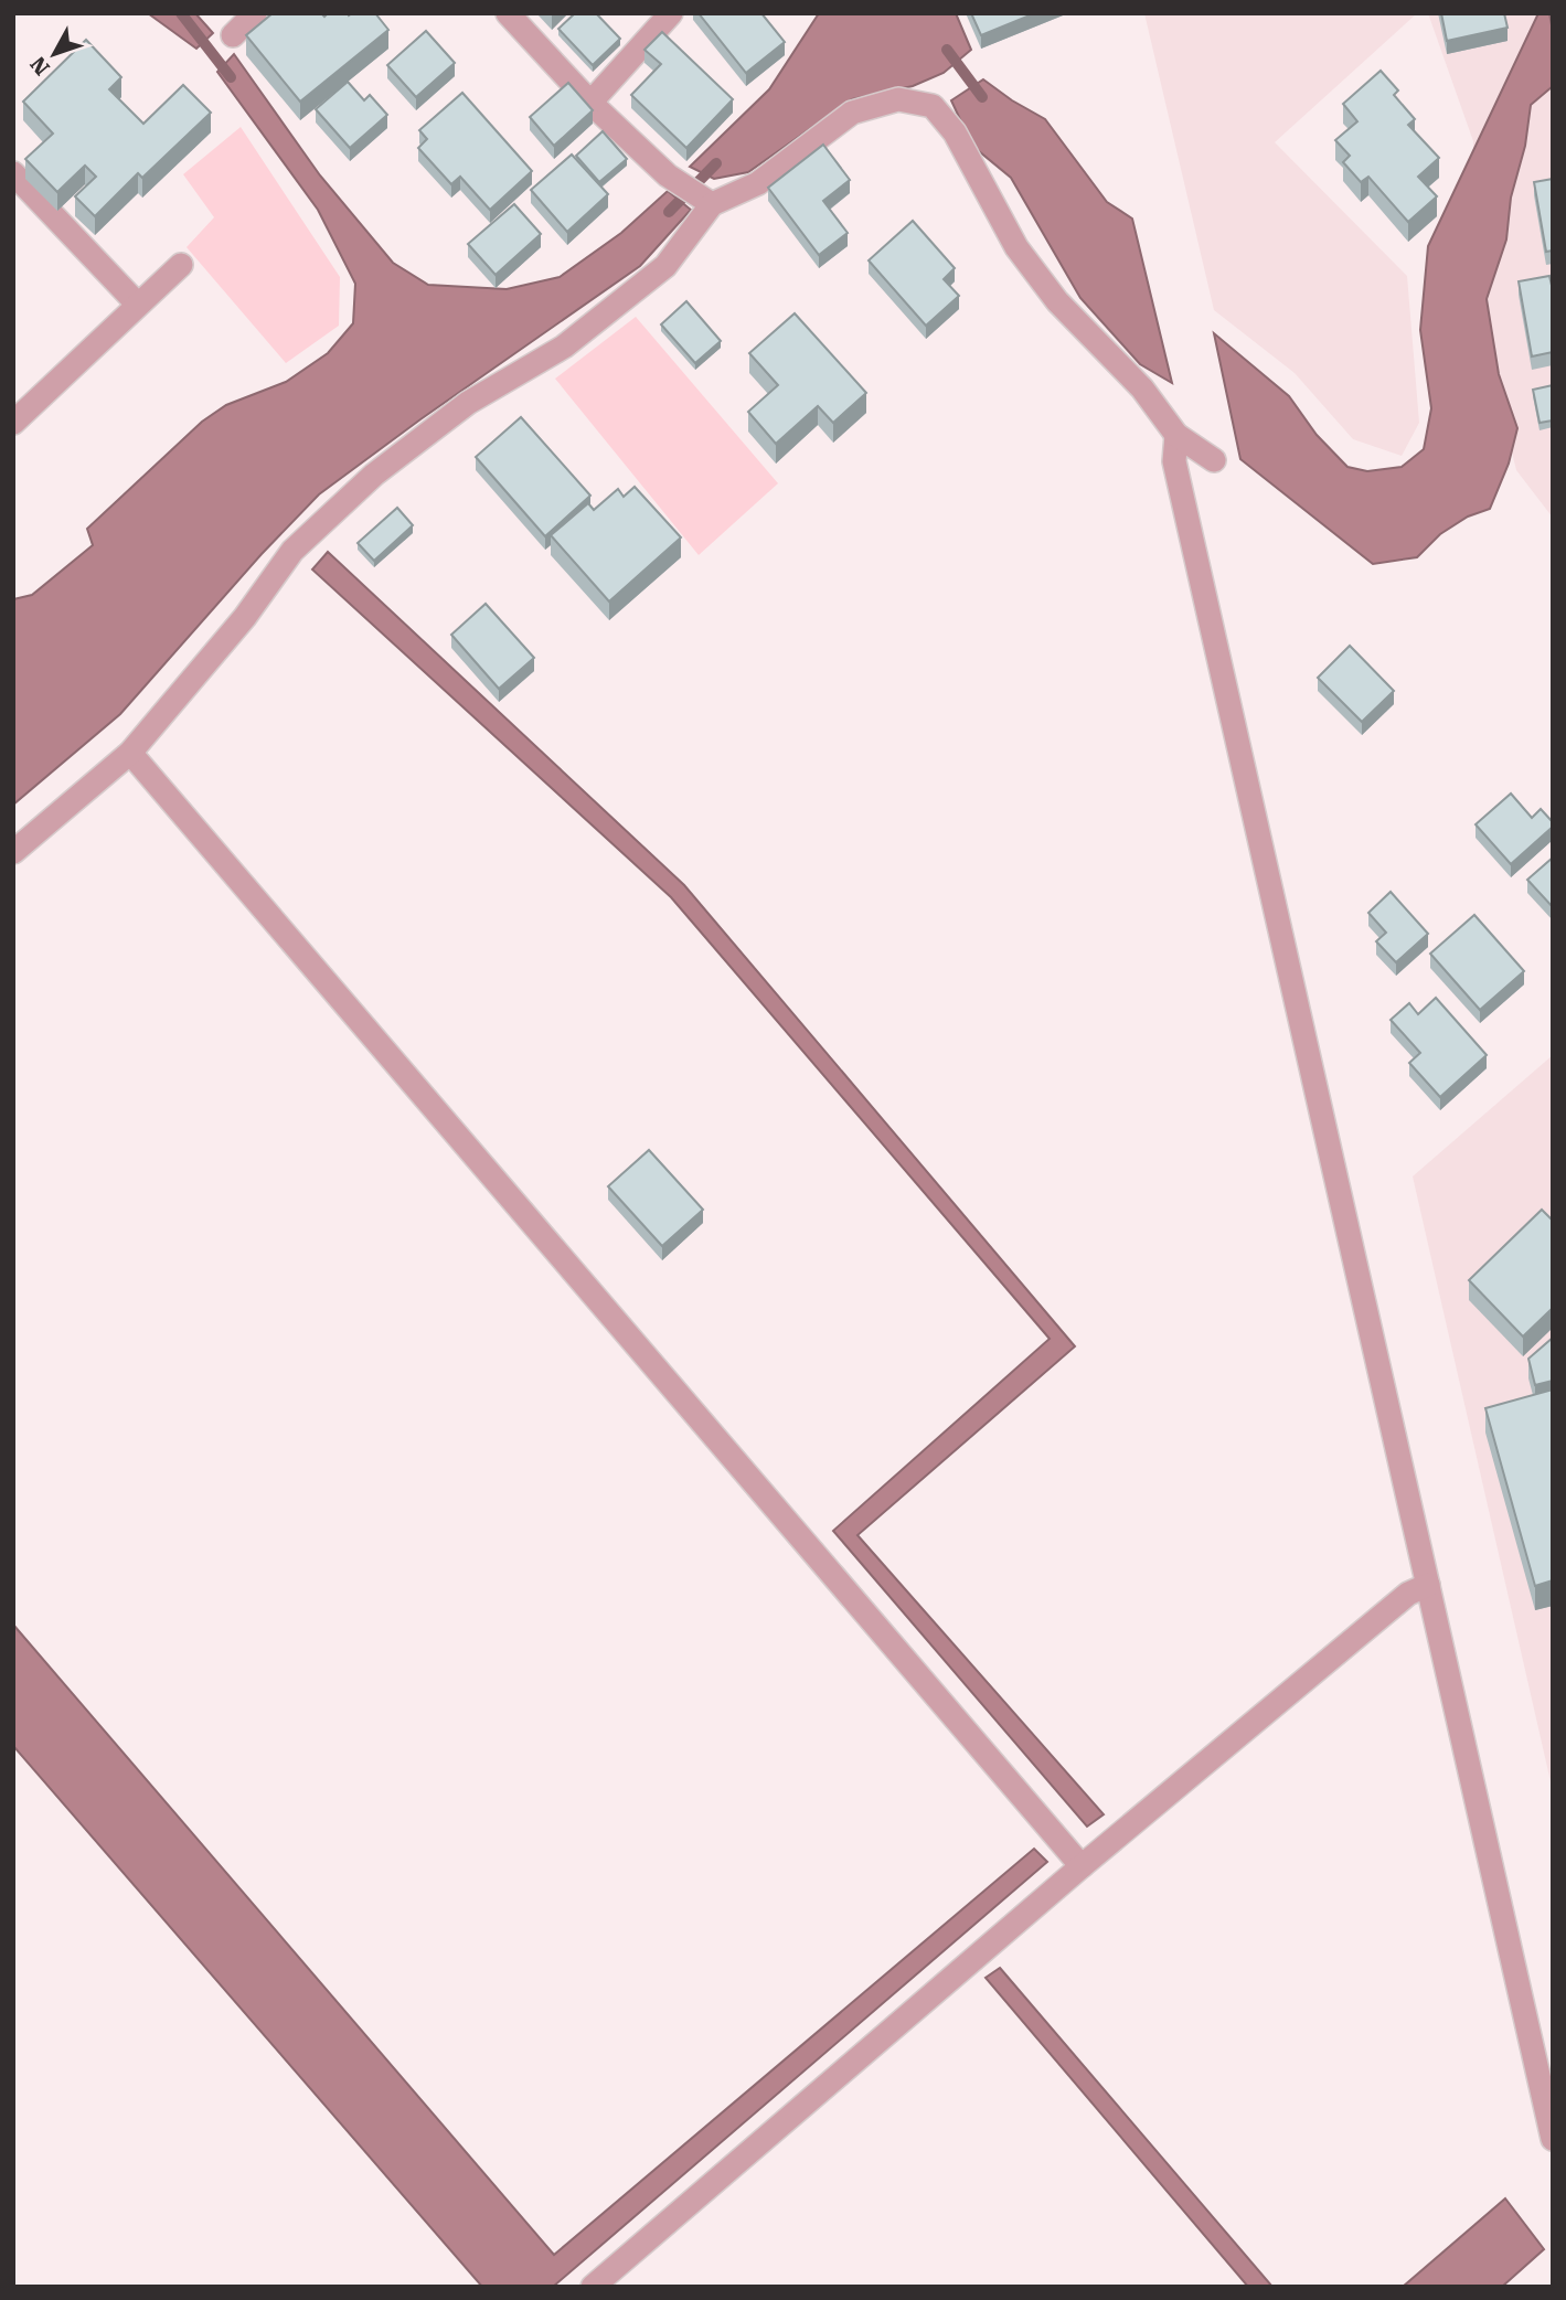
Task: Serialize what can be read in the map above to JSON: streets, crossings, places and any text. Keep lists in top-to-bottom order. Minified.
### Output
{"north":"bottom left"}
